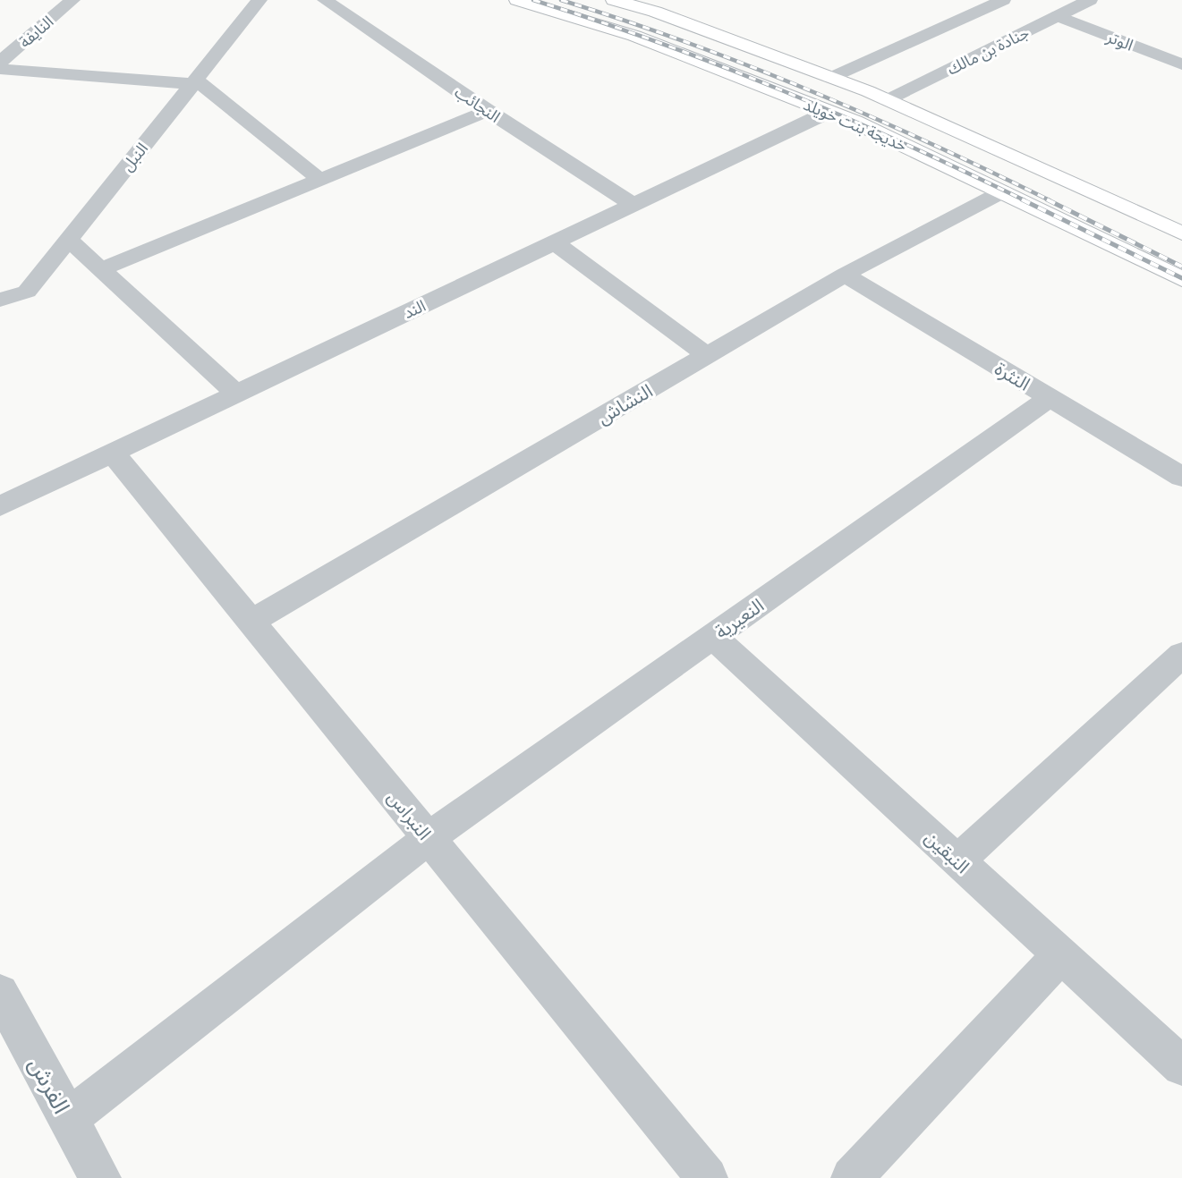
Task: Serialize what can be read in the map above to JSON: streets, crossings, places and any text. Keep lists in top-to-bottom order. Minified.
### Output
{"streets":{"main road":["خديجة بنت خويلد"],"street":["النايفة","الوتر","جنادة بن مالك","النجائب","النبل","الند","النثرة","النشاش","النعيرية","النبراس","النبقين","الفرش"]},"crossings":[["الوتر","جنادة بن مالك"],["جنادة بن مالك","خديجة بنت خويلد"],["النجائب","الند"],["خديجة بنت خويلد","الند"],["خديجة بنت خويلد","النشاش"],["الند","النبراس"],["النثرة","النشاش"],["النثرة","النعيرية"],["النشاش","النبراس"],["النعيرية","النبراس"],["النعيرية","النبقين"],["النعيرية","الفرش"]]}
